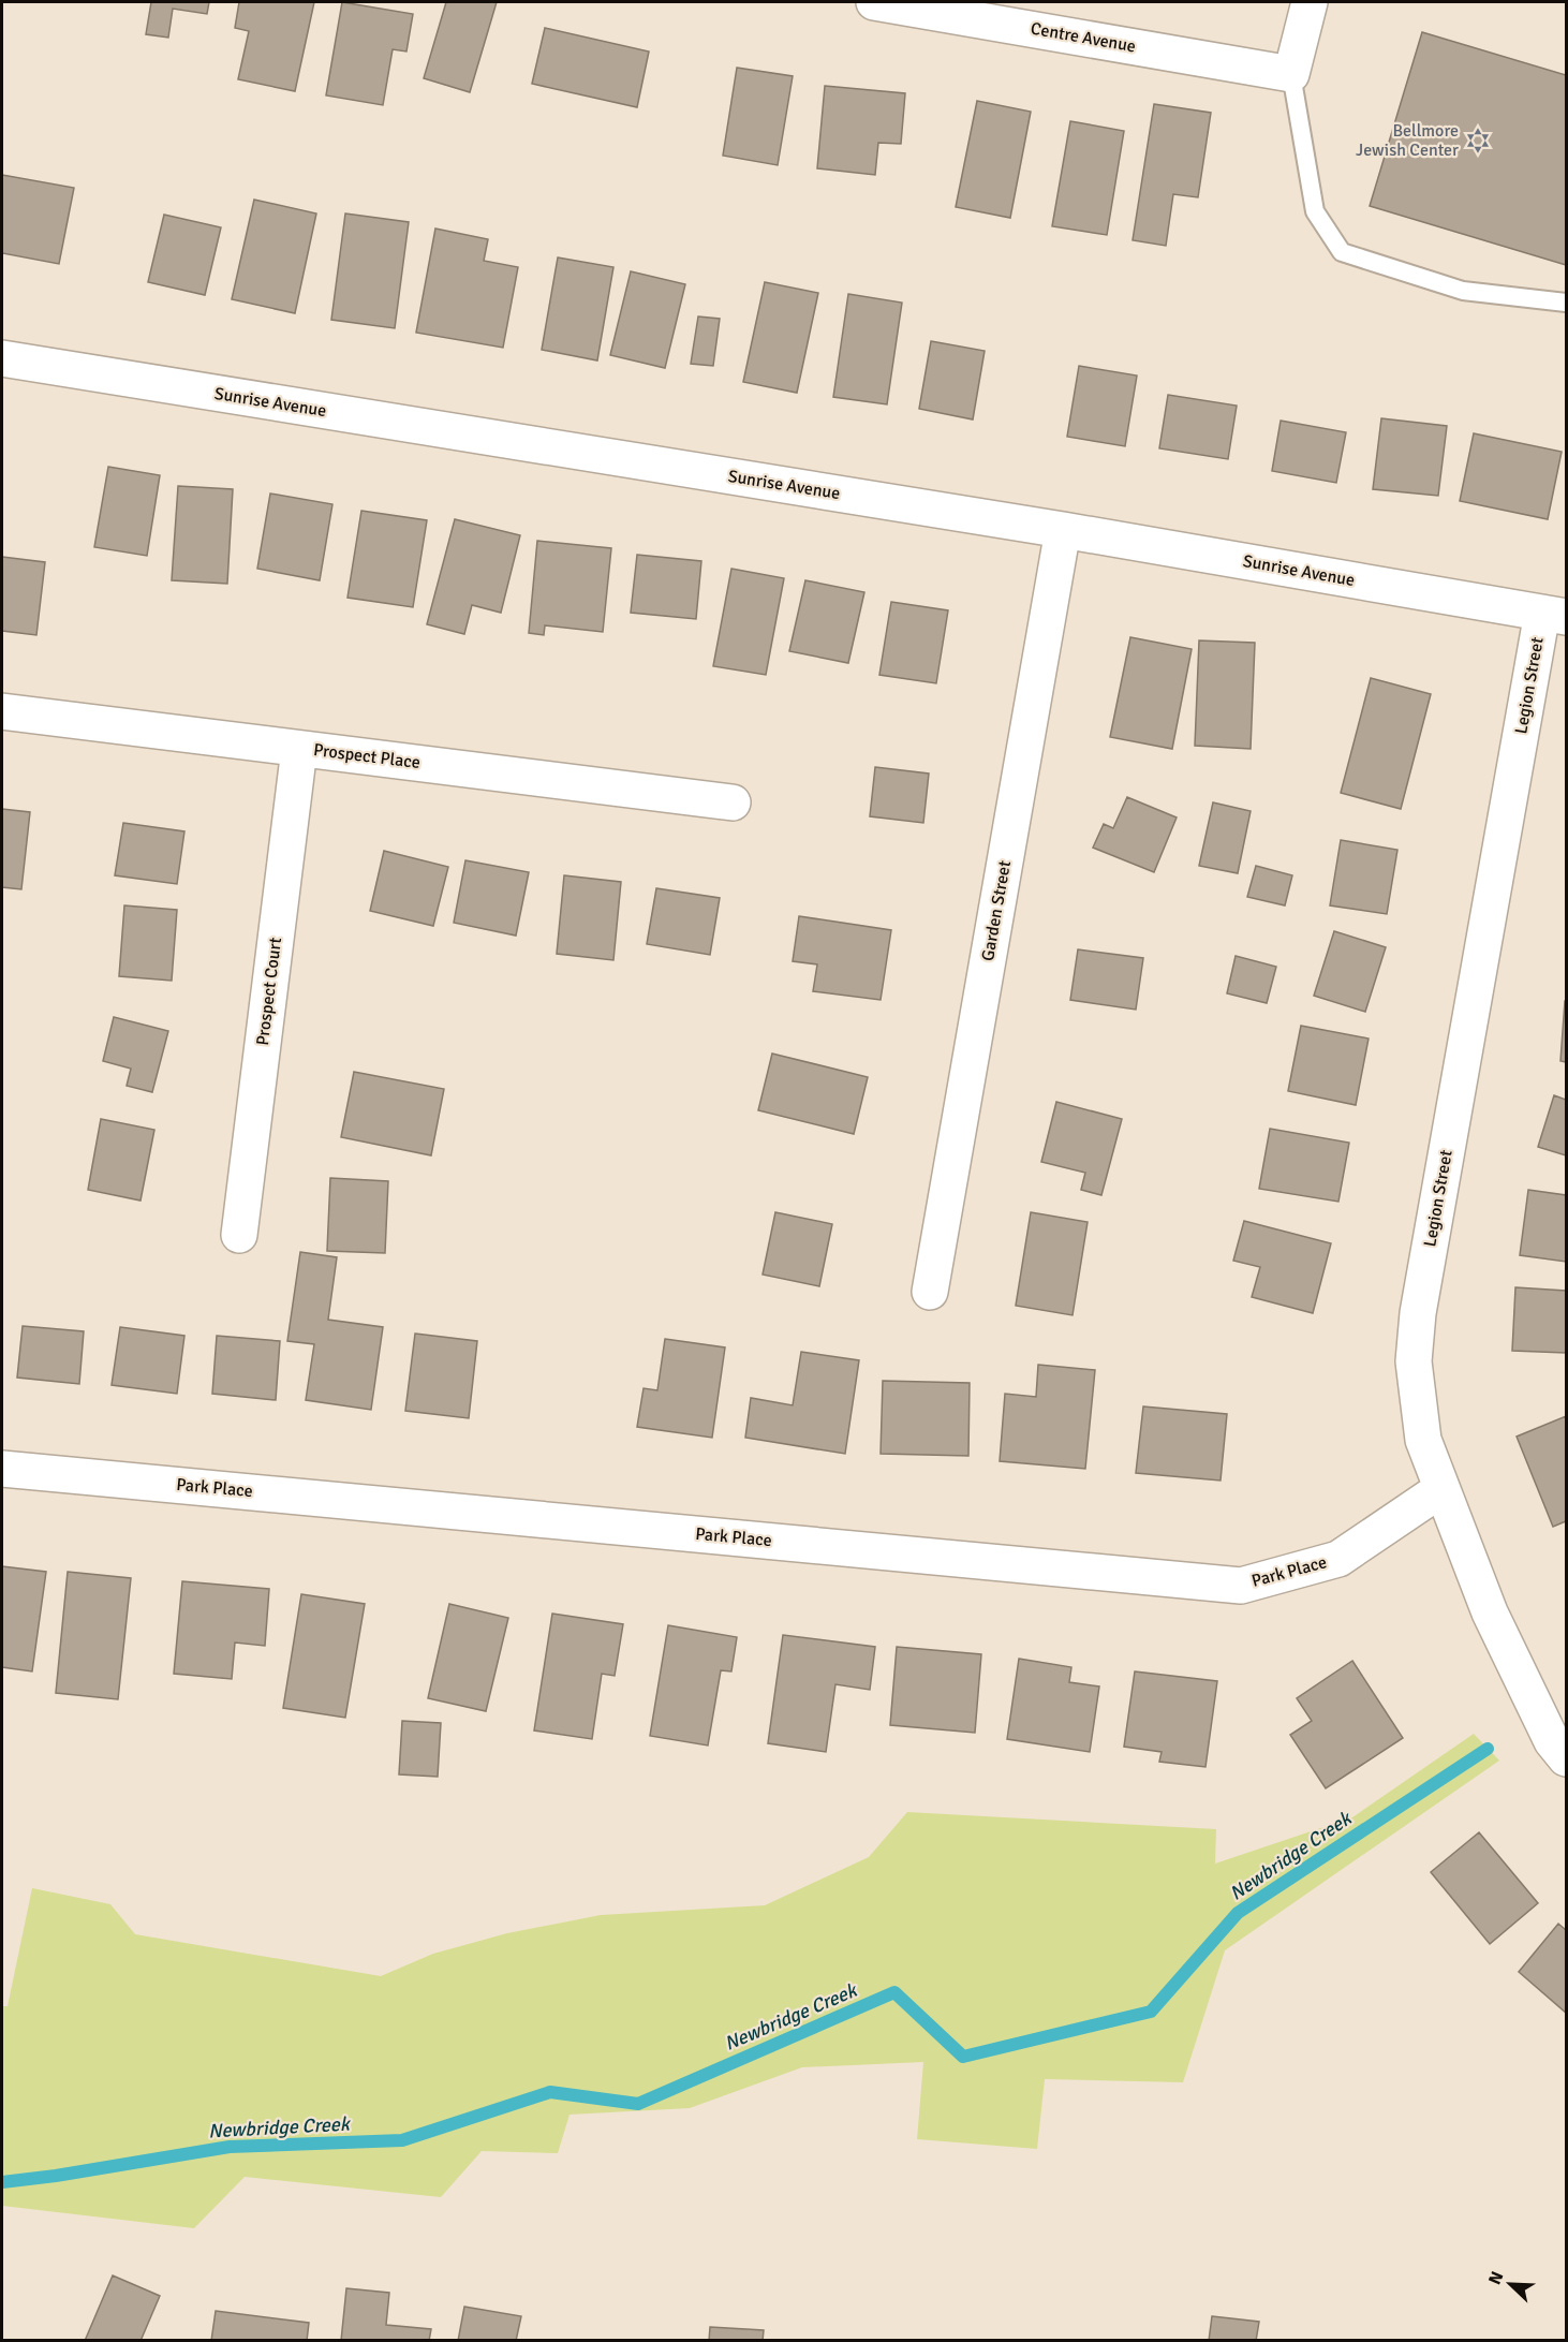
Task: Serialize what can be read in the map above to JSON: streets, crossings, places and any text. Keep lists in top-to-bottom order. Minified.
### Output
{"streets":{"street":["Centre Avenue","Sunrise Avenue","Legion Street","Prospect Place","Garden Street","Prospect Court","Park Place"]},"crossings":[["Sunrise Avenue","Legion Street"],["Sunrise Avenue","Garden Street"],["Legion Street","Park Place"],["Prospect Place","Prospect Court"]],"water":["Newbridge Creek"],"places":{"synagogue":["Bellmore Jewish Center"]},"north":"top left"}
